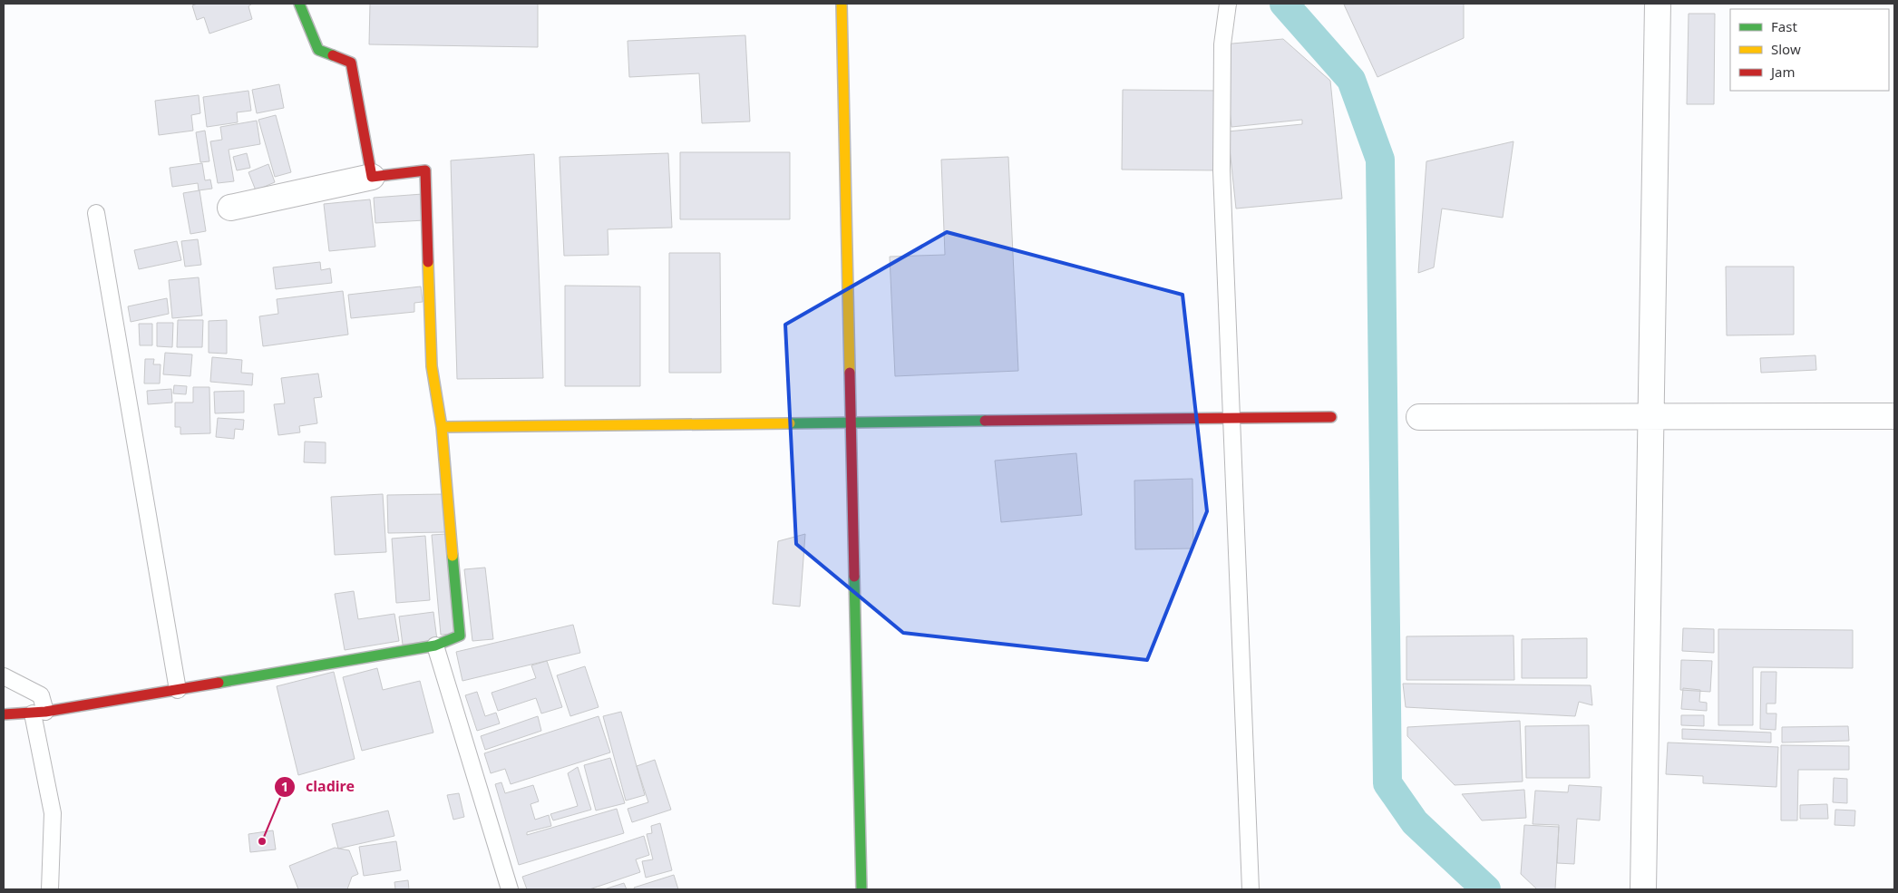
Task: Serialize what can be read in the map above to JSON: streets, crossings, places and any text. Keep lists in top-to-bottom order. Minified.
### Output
{"places":["cladire"],"legend":["Fast","Slow","Jam"]}
